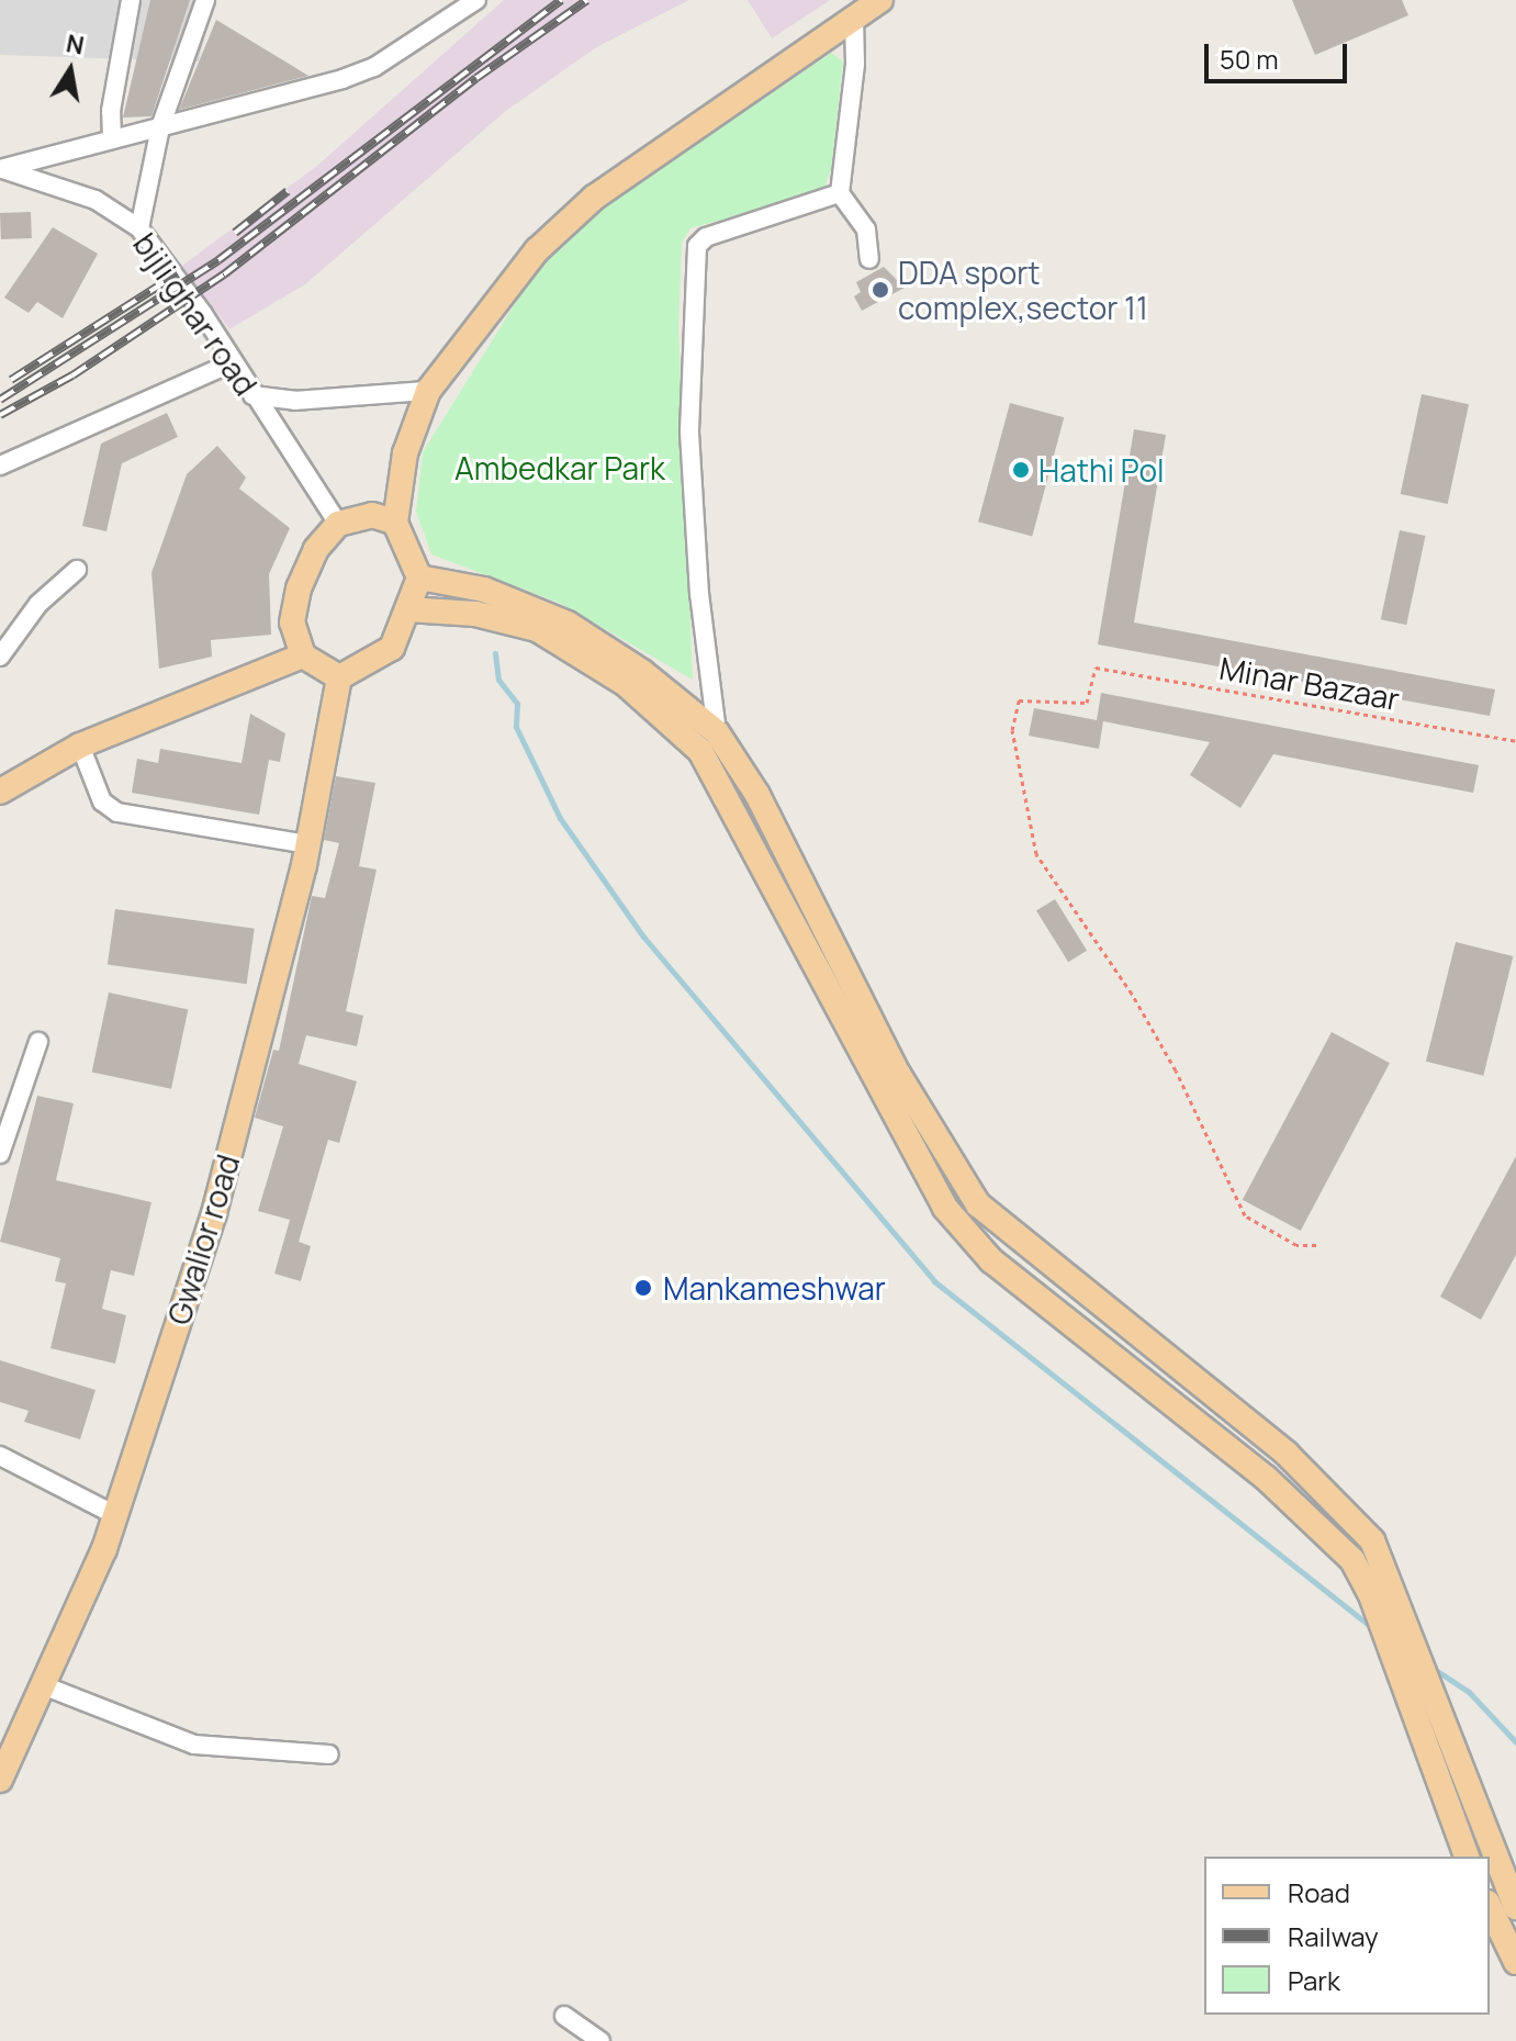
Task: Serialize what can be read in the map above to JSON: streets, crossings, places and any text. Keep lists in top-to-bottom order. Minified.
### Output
{"streets":{"main road":["Gwalior road"],"street":["bijli ghar road"],"path":["Minar Bazaar"]},"crossings":[["bijli ghar road","Gwalior road"]],"parks":["Ambedkar Park"],"places":["DDA sport complex,sector 11","Hathi Pol","Mankameshwar"],"legend":["Road","Railway","Park"],"scale_bar":"50 m","north":"top"}
